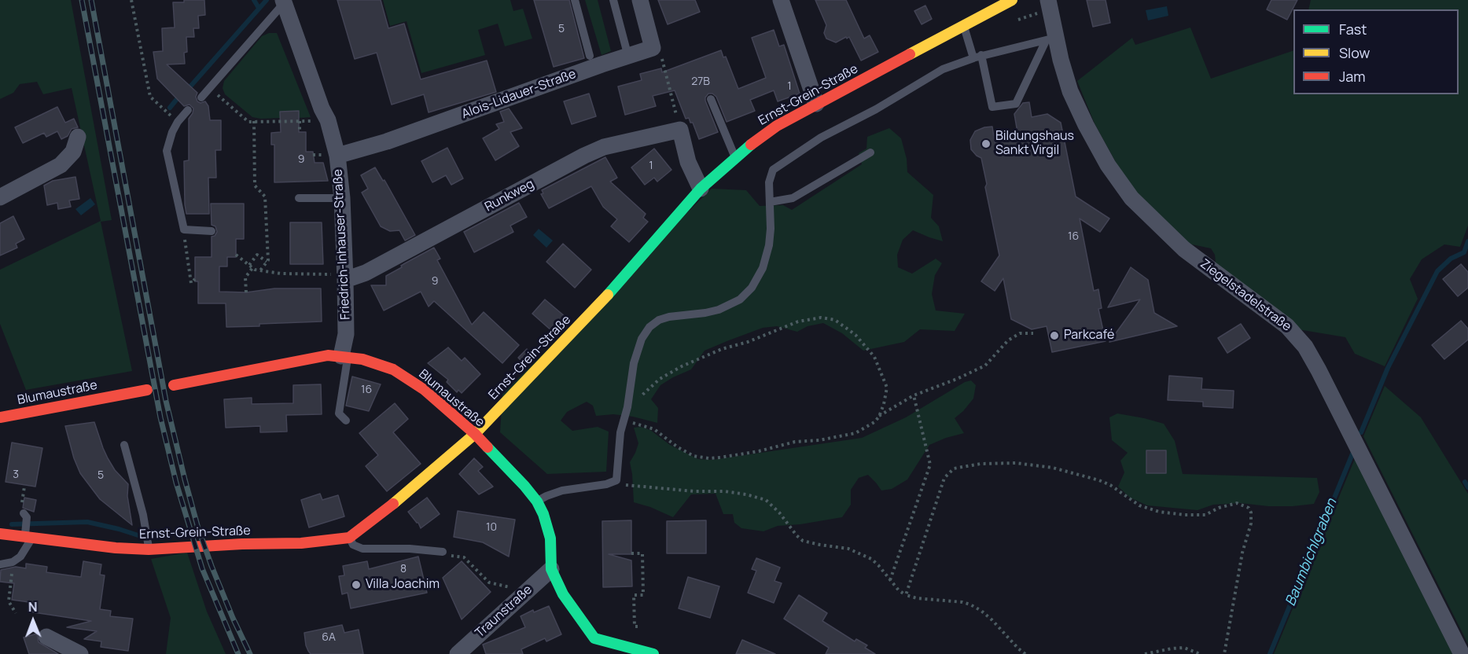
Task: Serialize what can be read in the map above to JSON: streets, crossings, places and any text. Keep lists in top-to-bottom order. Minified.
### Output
{"streets":{"street":["Alois-Lidauer-Straße","Ernst-Grein-Straße","Runkweg","Friedrich-Inhauser-Straße","Ziegelstadelstraße","Blumaustraße","Traunstraße"]},"crossings":[["Alois-Lidauer-Straße","Friedrich-Inhauser-Straße"],["Ernst-Grein-Straße","Blumaustraße"],["Runkweg","Friedrich-Inhauser-Straße"],["Friedrich-Inhauser-Straße","Blumaustraße"],["Blumaustraße","Traunstraße"]],"water":["Baumbichlgraben"],"places":["Bildungshaus Sankt Virgil","Parkcafé","Villa Joachim"],"house_numbers":["5","27B","1","9","1","16","9","16","3","5","10","8","6A"],"legend":["Fast","Slow","Jam"],"north":"top"}
